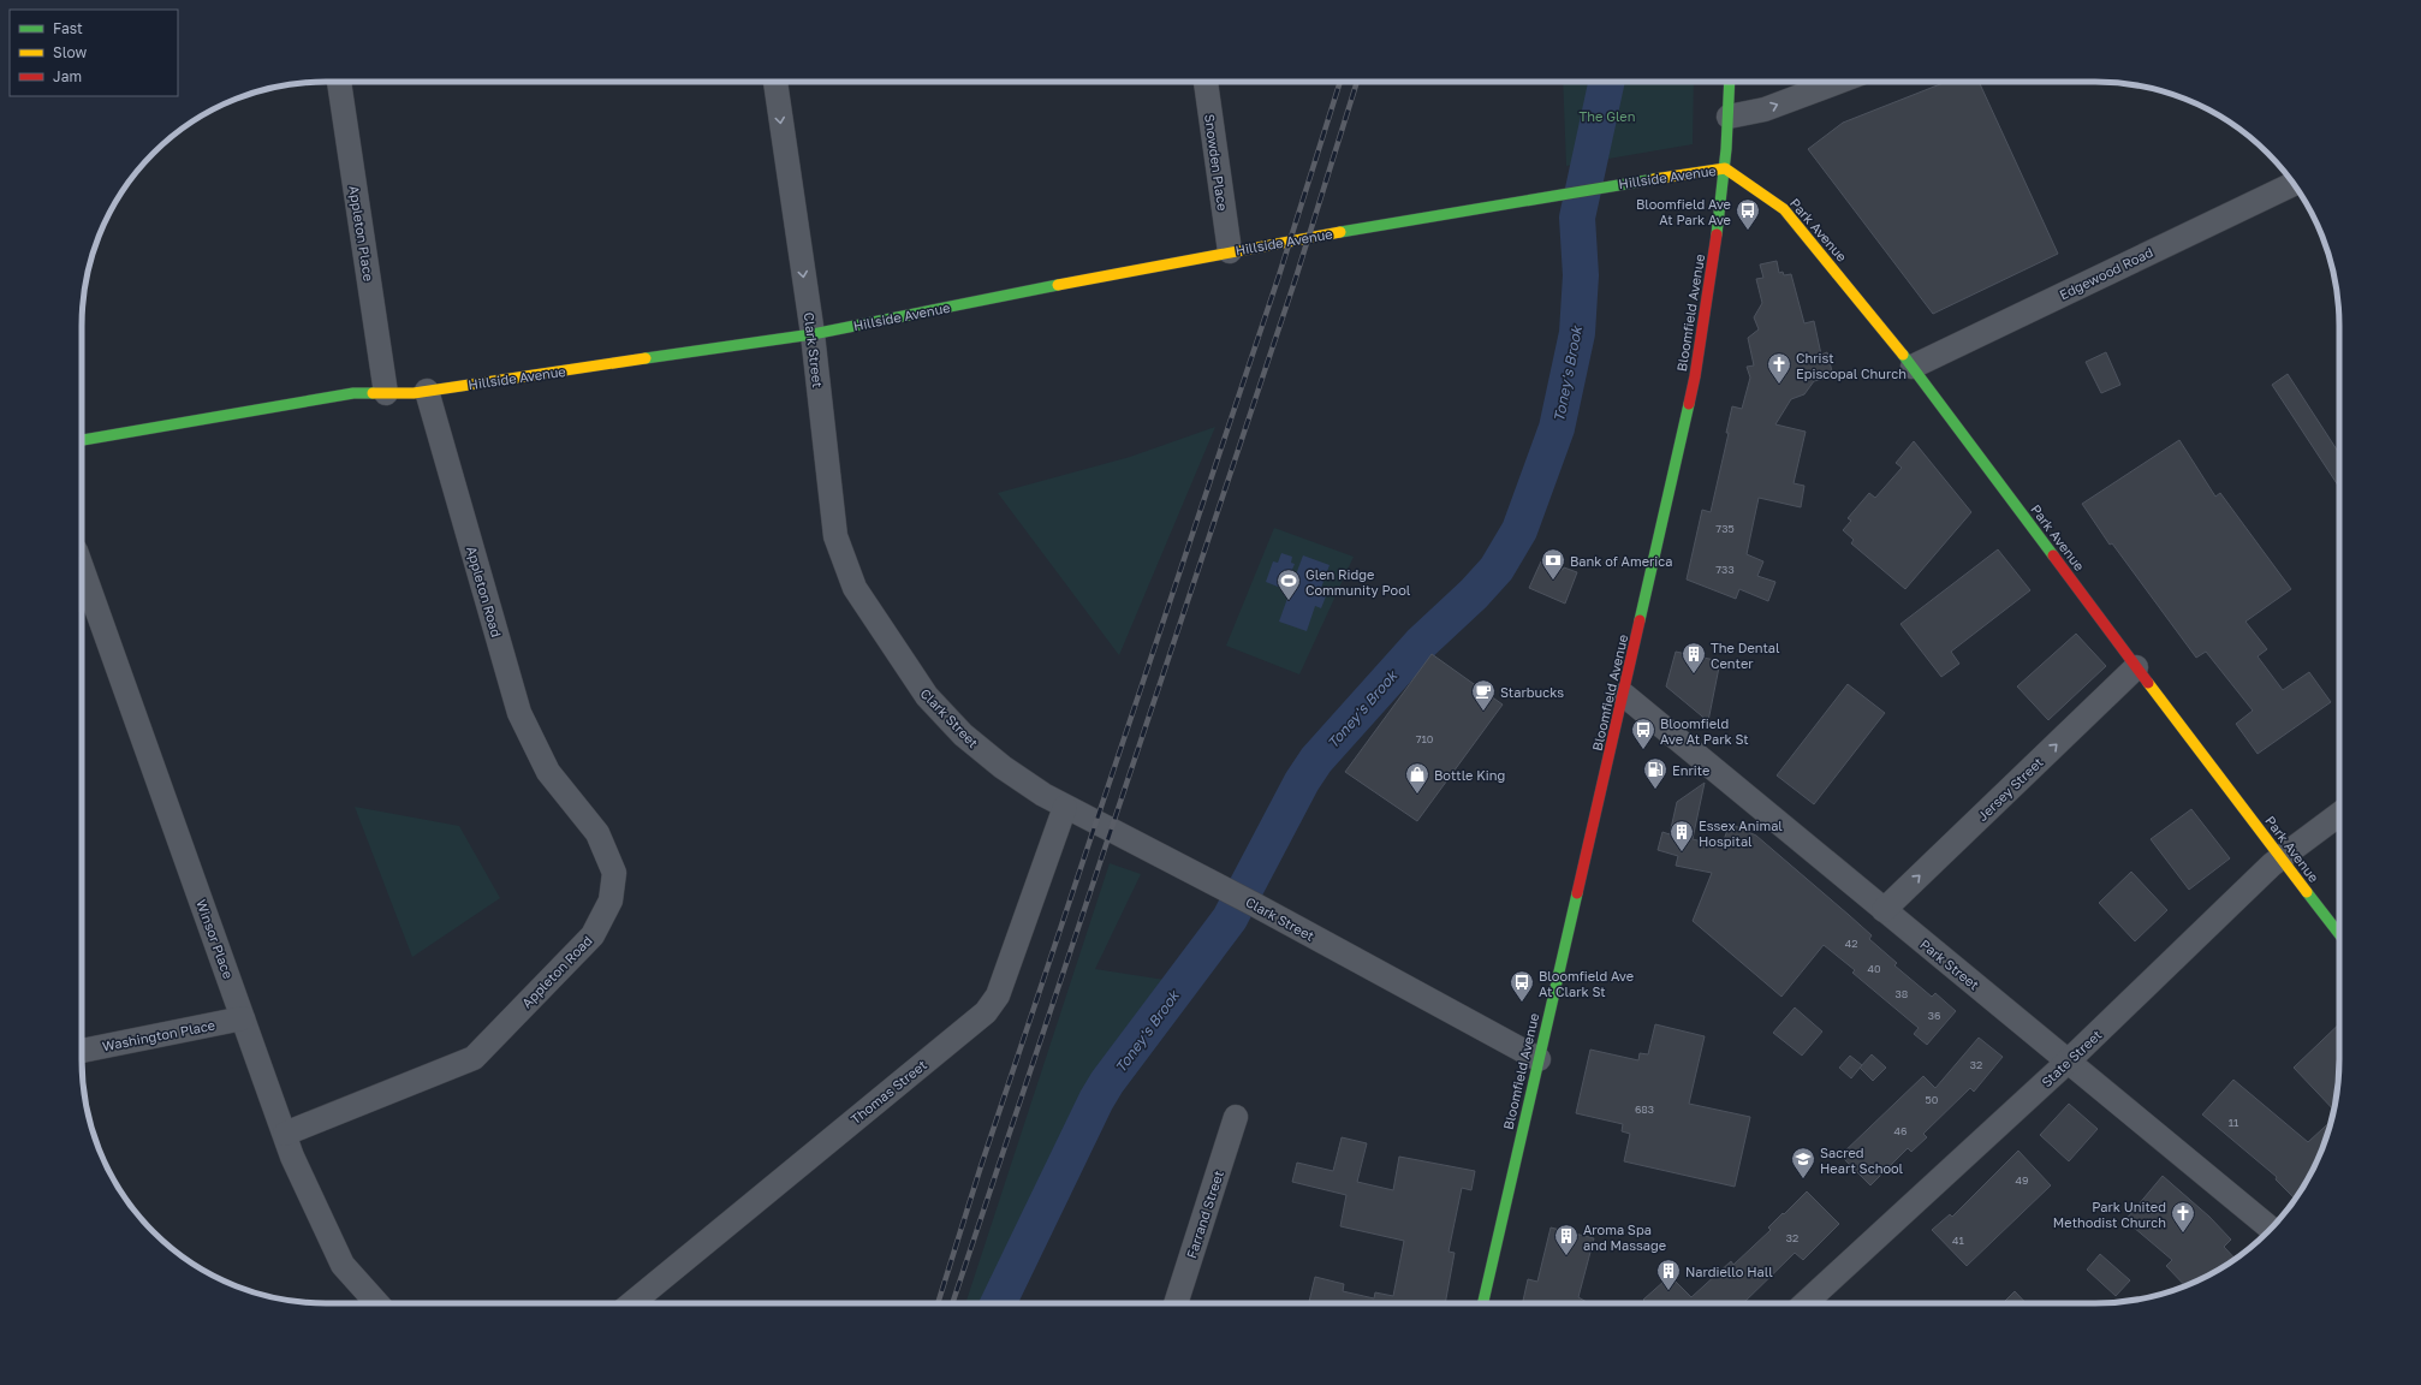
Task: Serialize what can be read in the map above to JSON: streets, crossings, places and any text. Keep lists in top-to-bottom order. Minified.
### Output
{"streets":{"street":["Snowden Place","Hillside Avenue","Park Avenue","Appleton Place","Edgewood Road","Bloomfield Avenue","Clark Street","Appleton Road","Jersey Street","Winsor Place","Park Street","Washington Place","State Street","Thomas Street","Farrand Street"]},"crossings":[["Snowden Place","Hillside Avenue"],["Hillside Avenue","Park Avenue"],["Hillside Avenue","Appleton Place"],["Hillside Avenue","Bloomfield Avenue"],["Hillside Avenue","Clark Street"],["Hillside Avenue","Appleton Road"],["Park Avenue","Edgewood Road"],["Park Avenue","Bloomfield Avenue"],["Park Avenue","Jersey Street"],["Park Avenue","State Street"],["Bloomfield Avenue","Clark Street"],["Bloomfield Avenue","Park Street"],["Clark Street","Thomas Street"],["Appleton Road","Winsor Place"],["Jersey Street","Park Street"],["Winsor Place","Washington Place"],["Park Street","State Street"]],"one_way":["Jersey Street"],"water":["Toney's Brook"],"parks":["The Glen"],"places":{"bus stop":["Bloomfield Ave At Park Ave","Bloomfield Ave At Park St","Bloomfield Ave At Clark St"],"church":["Christ Episcopal Church","Park United Methodist Church"],"bank":["Bank of America"],"sports":["Glen Ridge Community Pool"],"building":["The Dental Center","Essex Animal Hospital","Aroma Spa and Massage","Nardiello Hall"],"cafe":["Starbucks"],"fuel station":["Enrite"],"shop":["Bottle King"],"school or university":["Sacred Heart School"]},"house_numbers":["735","733","710","42","40","38","36","32","50","683","11","46","49","32","41"],"legend":["Fast","Slow","Jam"]}
